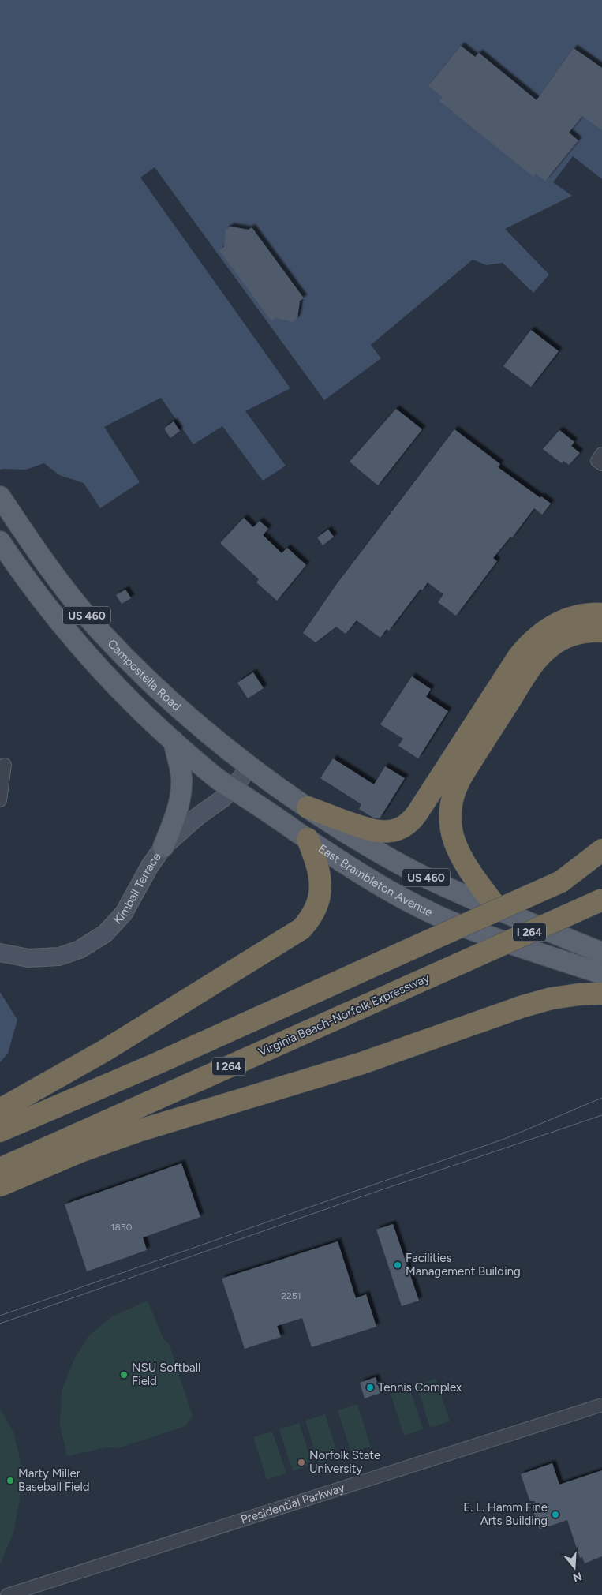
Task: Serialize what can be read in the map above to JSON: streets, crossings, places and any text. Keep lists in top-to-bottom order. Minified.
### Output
{"streets":{"highway":["I 264","Virginia Beach-Norfolk Expressway"],"main road":["US 460","Campostella Road","East Brambleton Avenue"],"street":["Kimball Terrace","Presidential Parkway"]},"crossings":[["US 460","Campostella Road"],["US 460","East Brambleton Avenue"],["US 460","Kimball Terrace"],["Campostella Road","Kimball Terrace"],["East Brambleton Avenue","Kimball Terrace"]],"places":["Facilities Management Building","NSU Softball Field","Tennis Complex","Norfolk State University","Marty Miller Baseball Field","E. L. Hamm Fine Arts Building"],"house_numbers":["1850","2251"],"north":"bottom"}
